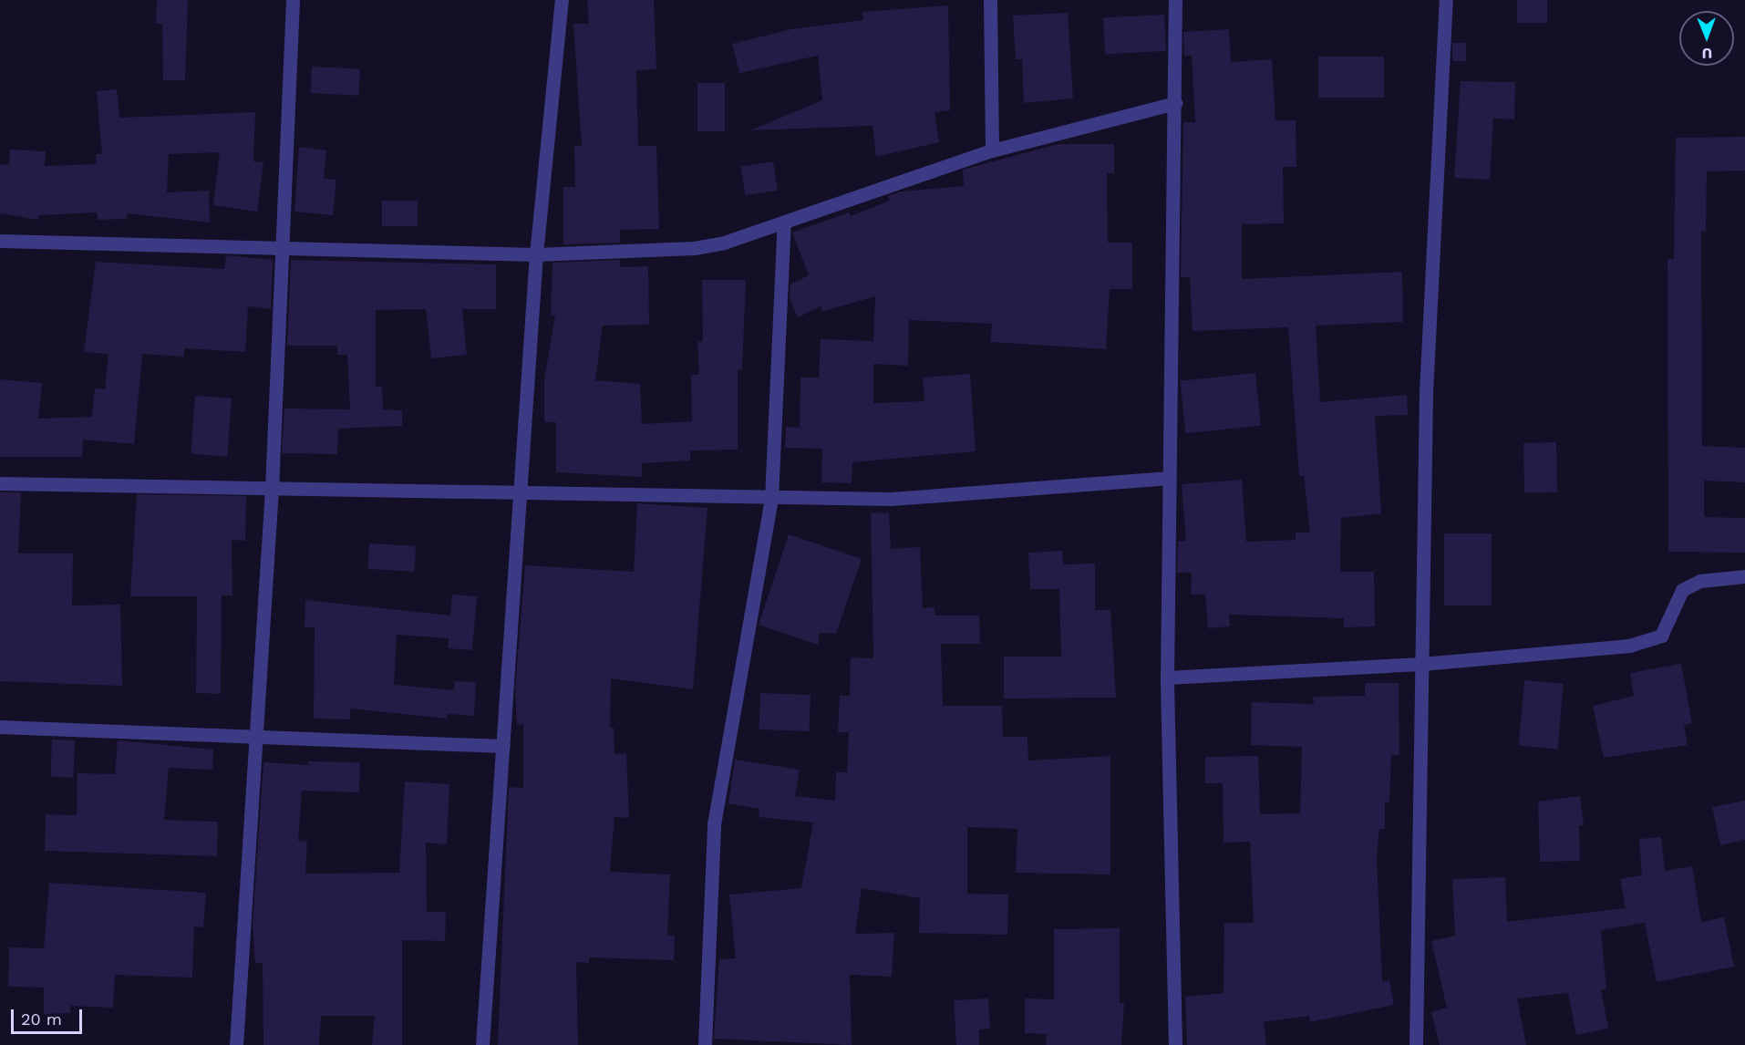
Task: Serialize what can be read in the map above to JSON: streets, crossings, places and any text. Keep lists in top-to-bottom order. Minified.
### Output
{"scale_bar":"20 m","north":"bottom"}
